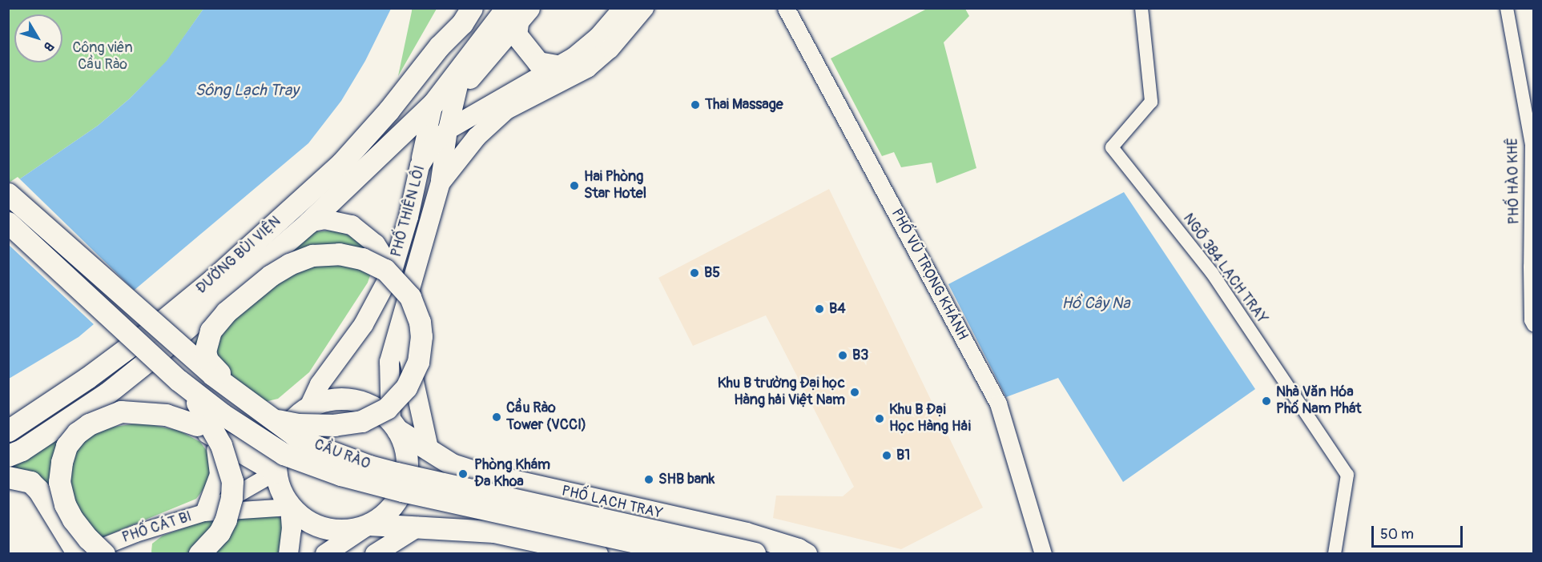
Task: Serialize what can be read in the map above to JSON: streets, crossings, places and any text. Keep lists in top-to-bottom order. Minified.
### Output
{"streets":{"main road":["PHỐ THIÊN LÔI","ĐƯỜNG BÙI VIỆN","CẦU RÀO","PHỐ LẠCH TRAY"],"street":["PHỐ HÀO KHÊ","NGÕ 384 LẠCH TRAY","PHỐ VŨ TRỌNG KHÁNH","PHỐ CÁT BI"]},"crossings":[["PHỐ THIÊN LÔI","PHỐ LẠCH TRAY"],["PHỐ THIÊN LÔI","PHỐ CÁT BI"],["PHỐ LẠCH TRAY","PHỐ CÁT BI"]],"water":["Sông Lạch Tray","Hồ Cây Na"],"parks":["Công viên Cầu Rào"],"places":["Thai Massage","Hai Phòng Star Hotel","B5","B4","B3","Khu B trường Đại học Hàng hải Việt Nam","Nhà Văn Hóa Phố Nam Phát","Cầu Rào Tower (VCCI)","Khu B Đại Học Hàng Hải","B1","Phòng Khám Đa Khoa","SHB bank"],"scale_bar":"50 m","north":"bottom right"}
